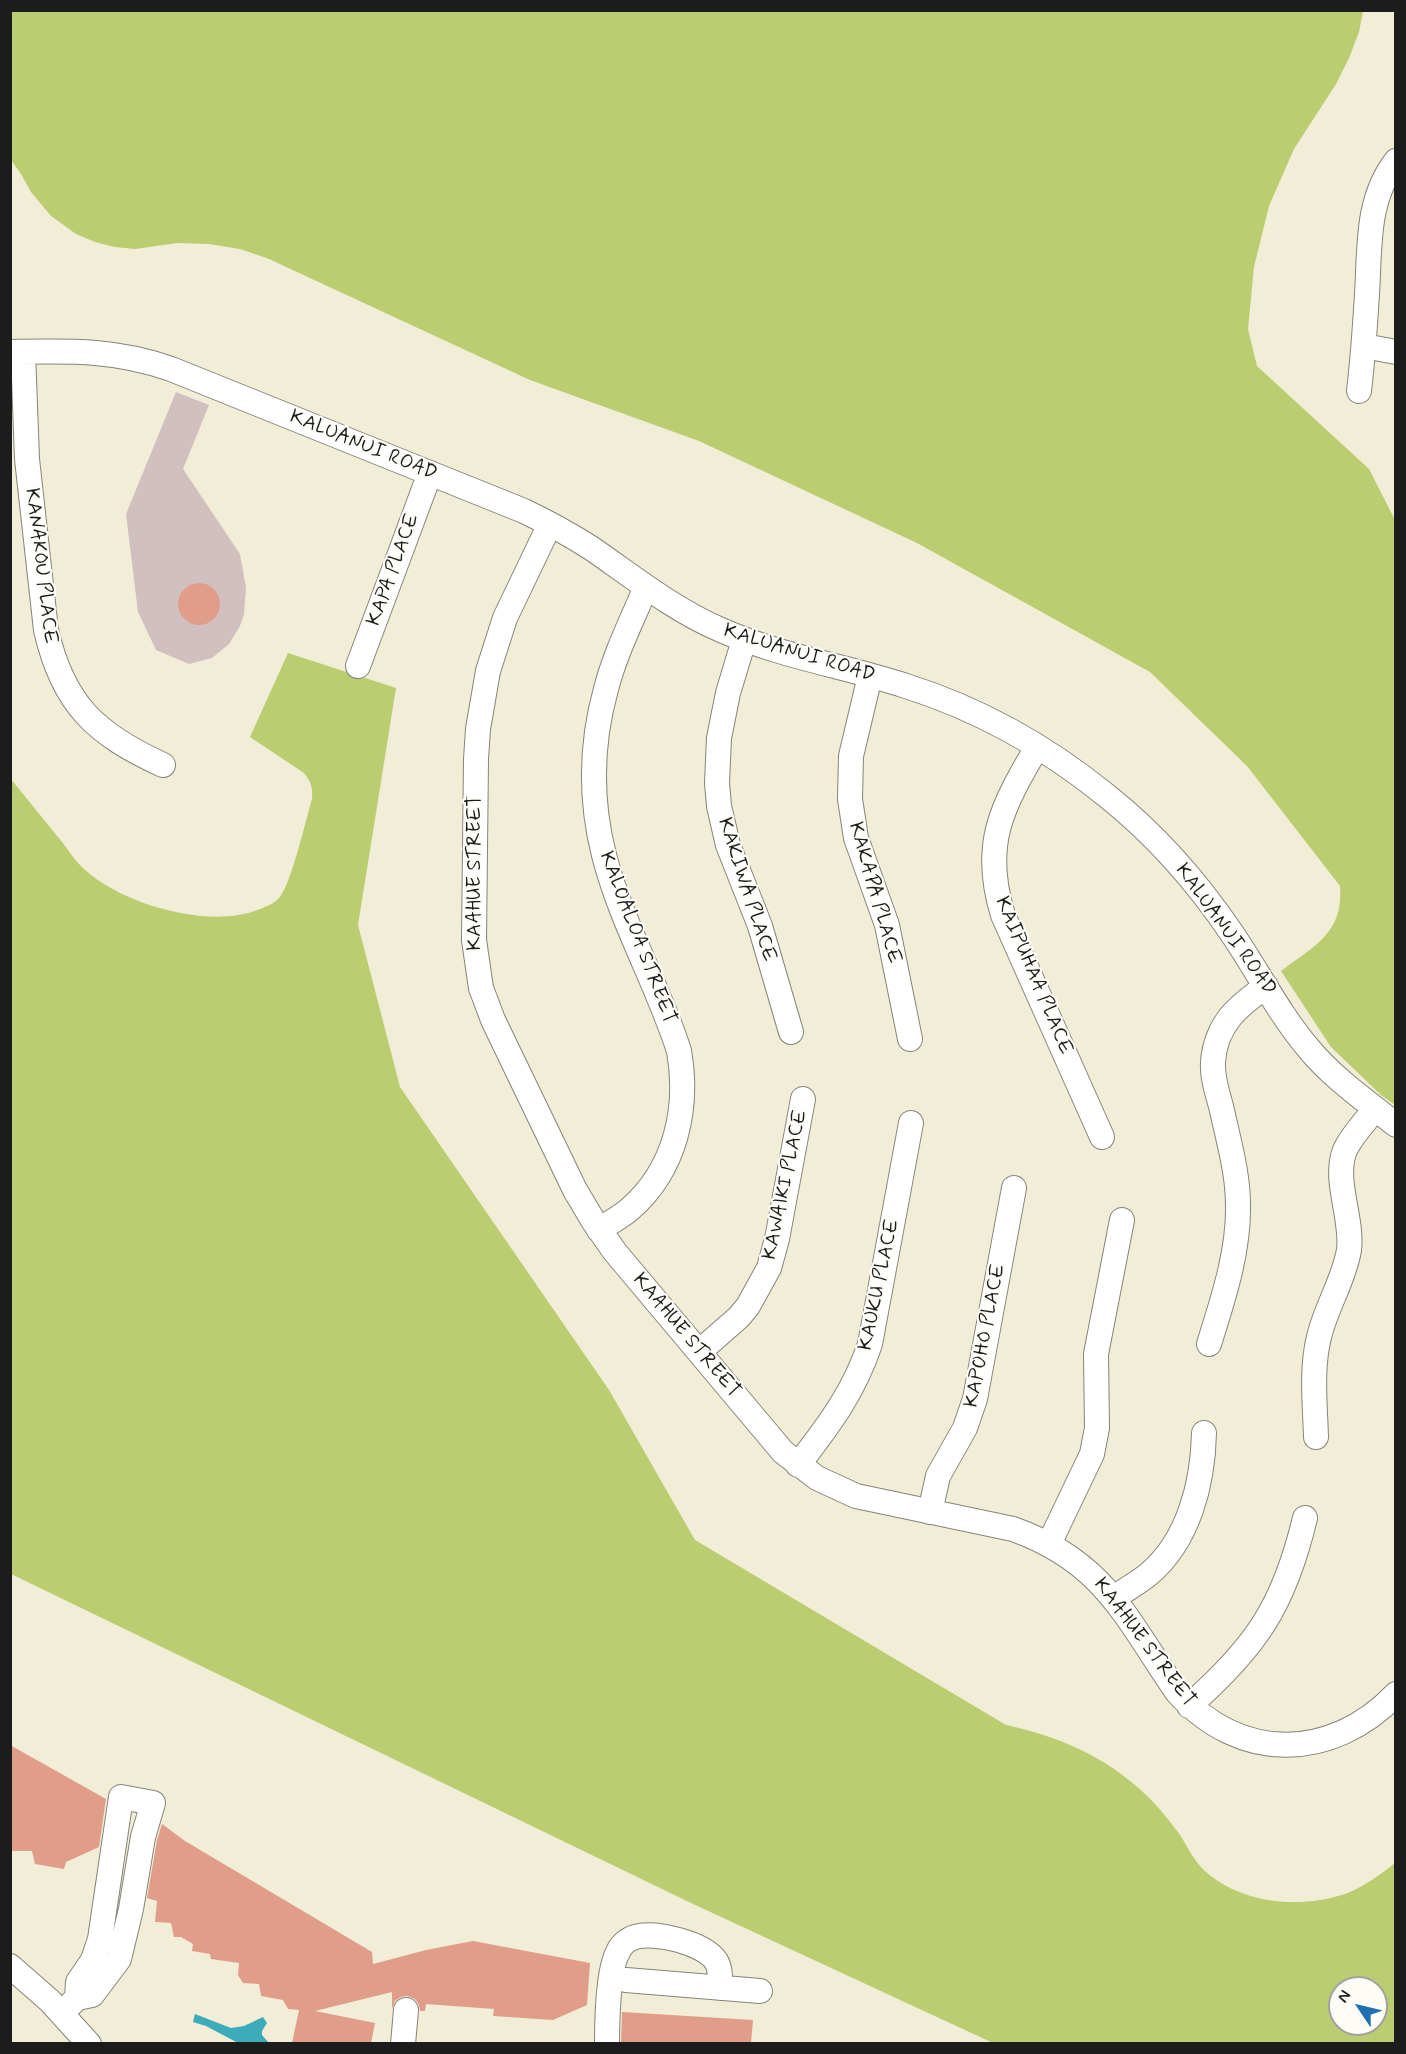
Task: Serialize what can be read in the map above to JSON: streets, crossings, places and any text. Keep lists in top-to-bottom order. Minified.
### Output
{"streets":{"street":["KALUANUI ROAD","KANAKOU PLACE","KAPA PLACE","KAAHUE STREET","KAKIWA PLACE","KAKAPA PLACE","KALOALOA STREET","KAIPUHAA PLACE","KAWAIKI PLACE","KAUKU PLACE","KAPOHO PLACE"]},"crossings":[["KALUANUI ROAD","KANAKOU PLACE"],["KALUANUI ROAD","KAPA PLACE"],["KALUANUI ROAD","KAAHUE STREET"],["KALUANUI ROAD","KAKIWA PLACE"],["KALUANUI ROAD","KAKAPA PLACE"],["KALUANUI ROAD","KALOALOA STREET"],["KALUANUI ROAD","KAIPUHAA PLACE"],["KAAHUE STREET","KALOALOA STREET"],["KAAHUE STREET","KAWAIKI PLACE"],["KAAHUE STREET","KAUKU PLACE"],["KAAHUE STREET","KAPOHO PLACE"]],"north":"top left"}
